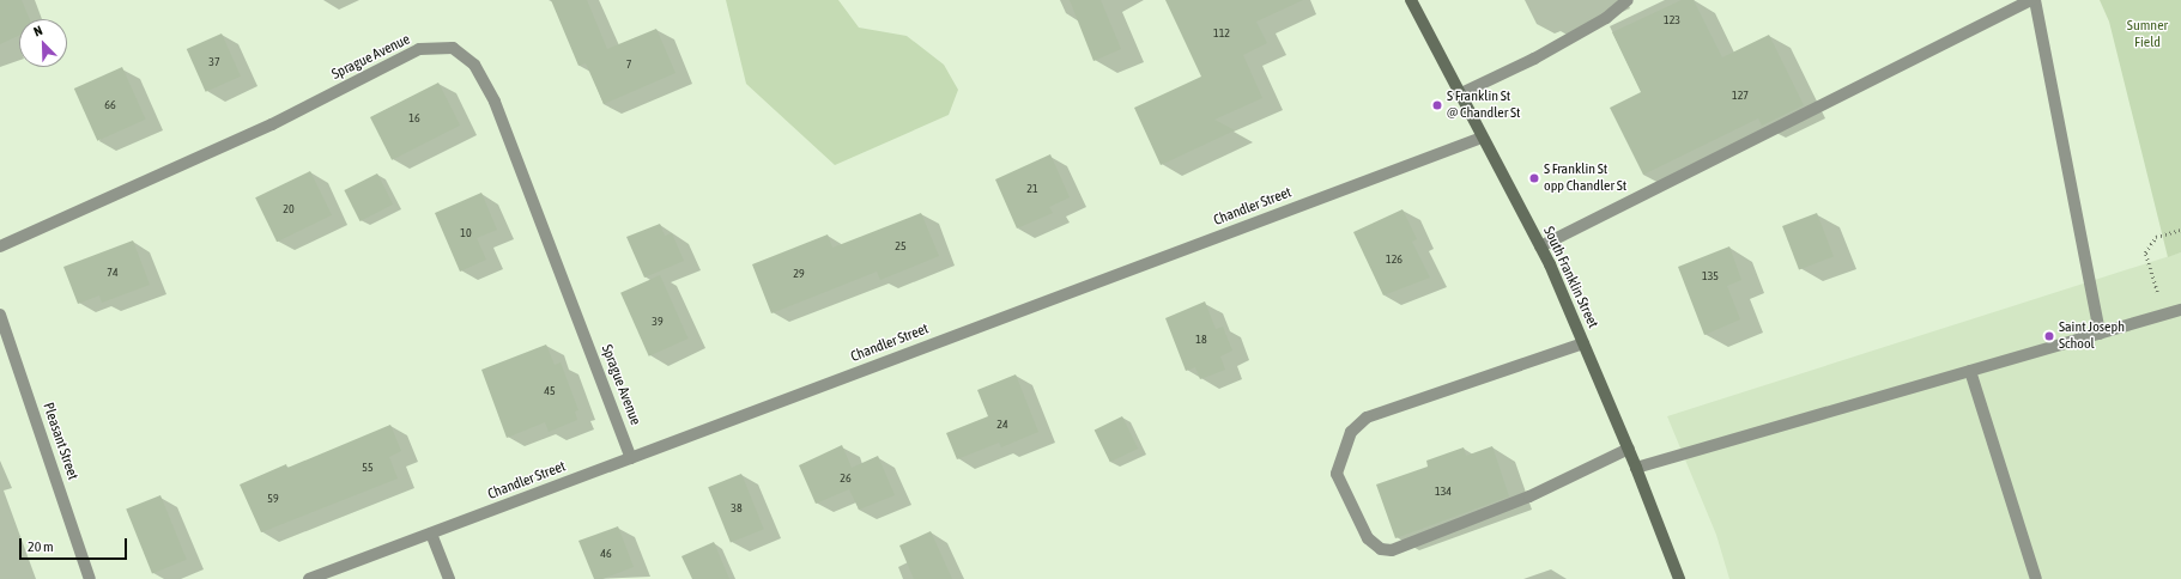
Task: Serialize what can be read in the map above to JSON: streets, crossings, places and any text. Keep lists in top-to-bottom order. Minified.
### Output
{"streets":{"main road":["South Franklin Street"],"street":["Sprague Avenue","Chandler Street","Pleasant Street"]},"crossings":[["Sprague Avenue","Chandler Street"],["Chandler Street","South Franklin Street"]],"parks":["Sumner Field"],"places":["S Franklin St @ Chandler St","S Franklin St opp Chandler St","Saint Joseph School"],"house_numbers":["123","112","37","7","127","66","16","21","20","10","25","126","74","29","135","39","18","45","24","55","26","134","59","38","46"],"scale_bar":"20 m","north":"top left"}
